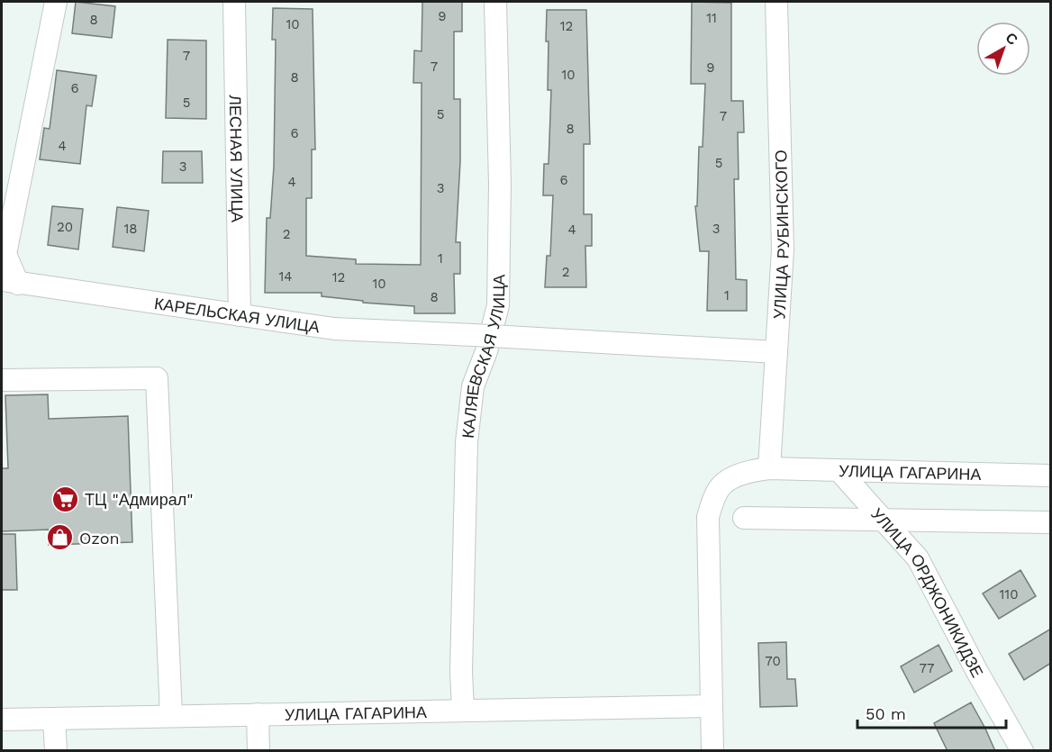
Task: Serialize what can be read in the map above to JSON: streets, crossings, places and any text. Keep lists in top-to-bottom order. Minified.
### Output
{"streets":{"street":["ЛЕСНАЯ УЛИЦА","УЛИЦА РУБИНСКОГО","КАРЕЛЬСКАЯ УЛИЦА","КАЛЯЕВСКАЯ УЛИЦА","УЛИЦА ГАГАРИНА","УЛИЦА ОРДЖОНИКИДЗЕ"]},"crossings":[["ЛЕСНАЯ УЛИЦА","КАРЕЛЬСКАЯ УЛИЦА"],["УЛИЦА РУБИНСКОГО","КАРЕЛЬСКАЯ УЛИЦА"],["УЛИЦА РУБИНСКОГО","УЛИЦА ГАГАРИНА"],["КАЛЯЕВСКАЯ УЛИЦА","УЛИЦА ГАГАРИНА"],["УЛИЦА ГАГАРИНА","УЛИЦА ОРДЖОНИКИДЗЕ"]],"places":{"supermarket":["ТЦ \"Адмирал\""],"shop":["Ozon"]},"house_numbers":["9","11","8","10","12","7","7","9","10","8","6","5","5","7","8","6","4","5","3","6","4","3","20","18","3","4","2","1","2","14","12","10","1","8","110","70","77"],"scale_bar":"50 m","north":"top right"}
